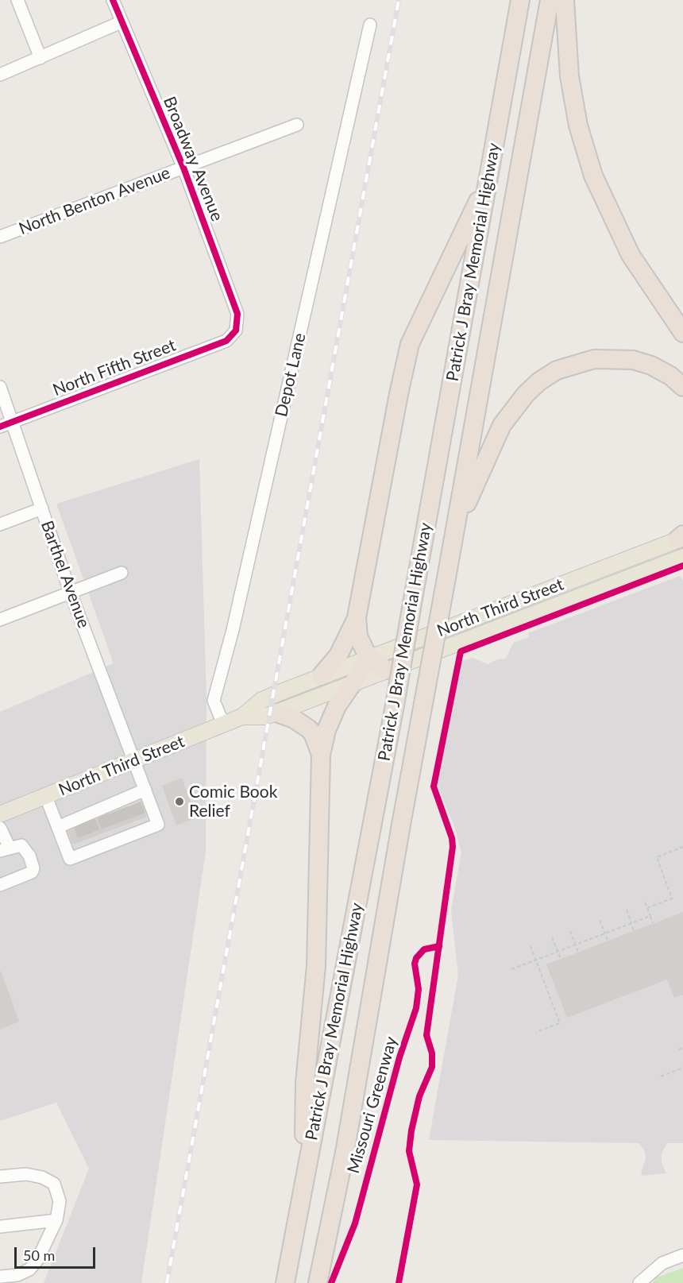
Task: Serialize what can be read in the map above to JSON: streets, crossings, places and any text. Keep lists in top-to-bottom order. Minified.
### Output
{"streets":{"highway":["Patrick J Bray Memorial Highway"],"main road":["North Third Street"],"street":["Broadway Avenue","North Benton Avenue","North Fifth Street","Depot Lane","Barthel Avenue"],"cycle path":["Missouri Greenway"]},"crossings":[["Broadway Avenue","North Benton Avenue"],["Broadway Avenue","North Fifth Street"],["North Fifth Street","Barthel Avenue"],["Depot Lane","North Third Street"],["Barthel Avenue","North Third Street"]],"places":["Comic Book Relief"],"scale_bar":"50 m"}
